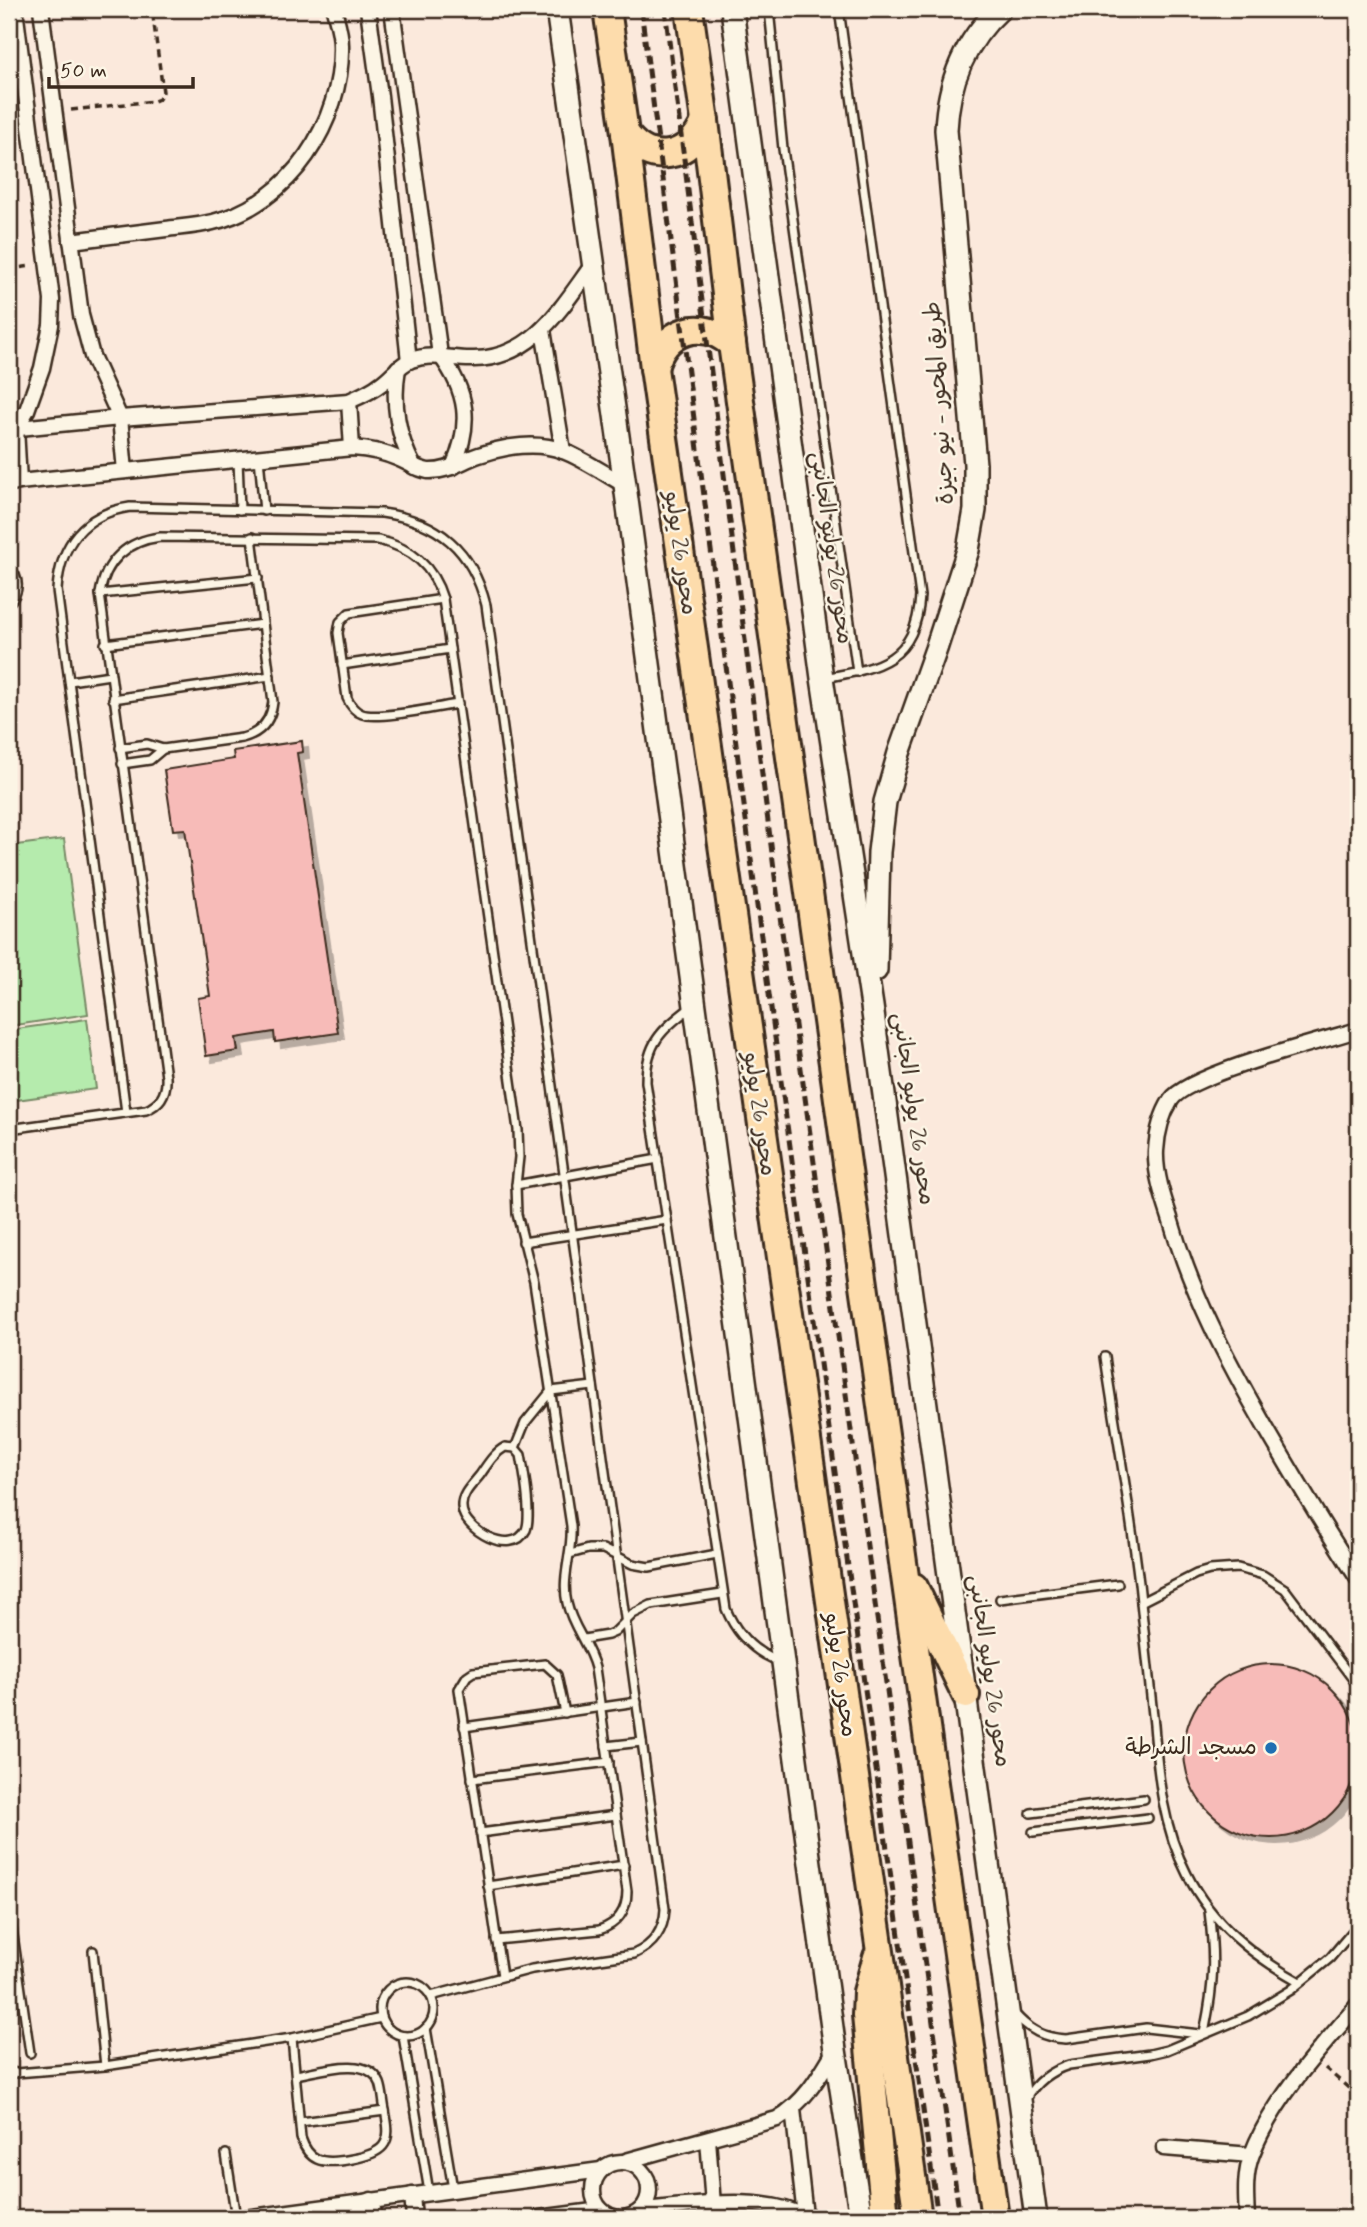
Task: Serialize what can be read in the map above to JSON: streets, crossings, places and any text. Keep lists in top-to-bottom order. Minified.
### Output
{"streets":{"highway":["محور 26 يوليو"],"main road":["طريق المحور - نيو جيزة","محور 26 يوليو الجانبى"]},"crossings":[["طريق المحور - نيو جيزة","محور 26 يوليو الجانبى"]],"places":["مسجد الشرطة"],"scale_bar":"50 m"}
